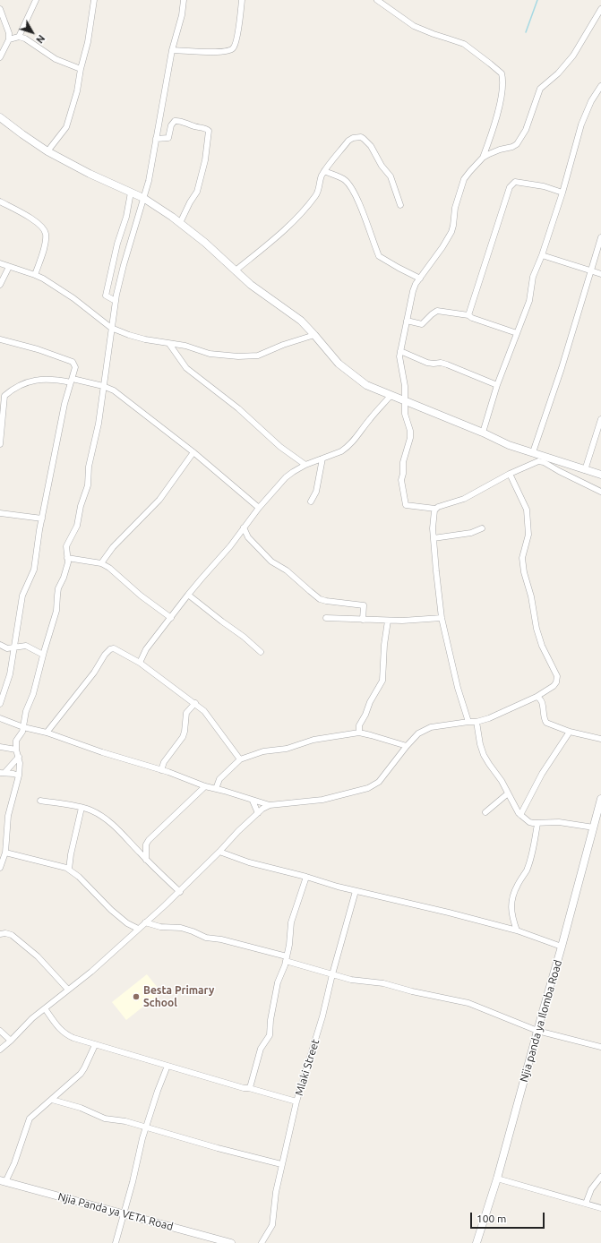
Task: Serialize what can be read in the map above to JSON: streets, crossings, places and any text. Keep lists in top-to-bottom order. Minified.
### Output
{"streets":{"street":["Njia panda ya Ilomba Road","Mlaki Street","Njia Panda ya VETA Road"]},"places":["Besta Primary School"],"scale_bar":"100 m","north":"bottom right"}
